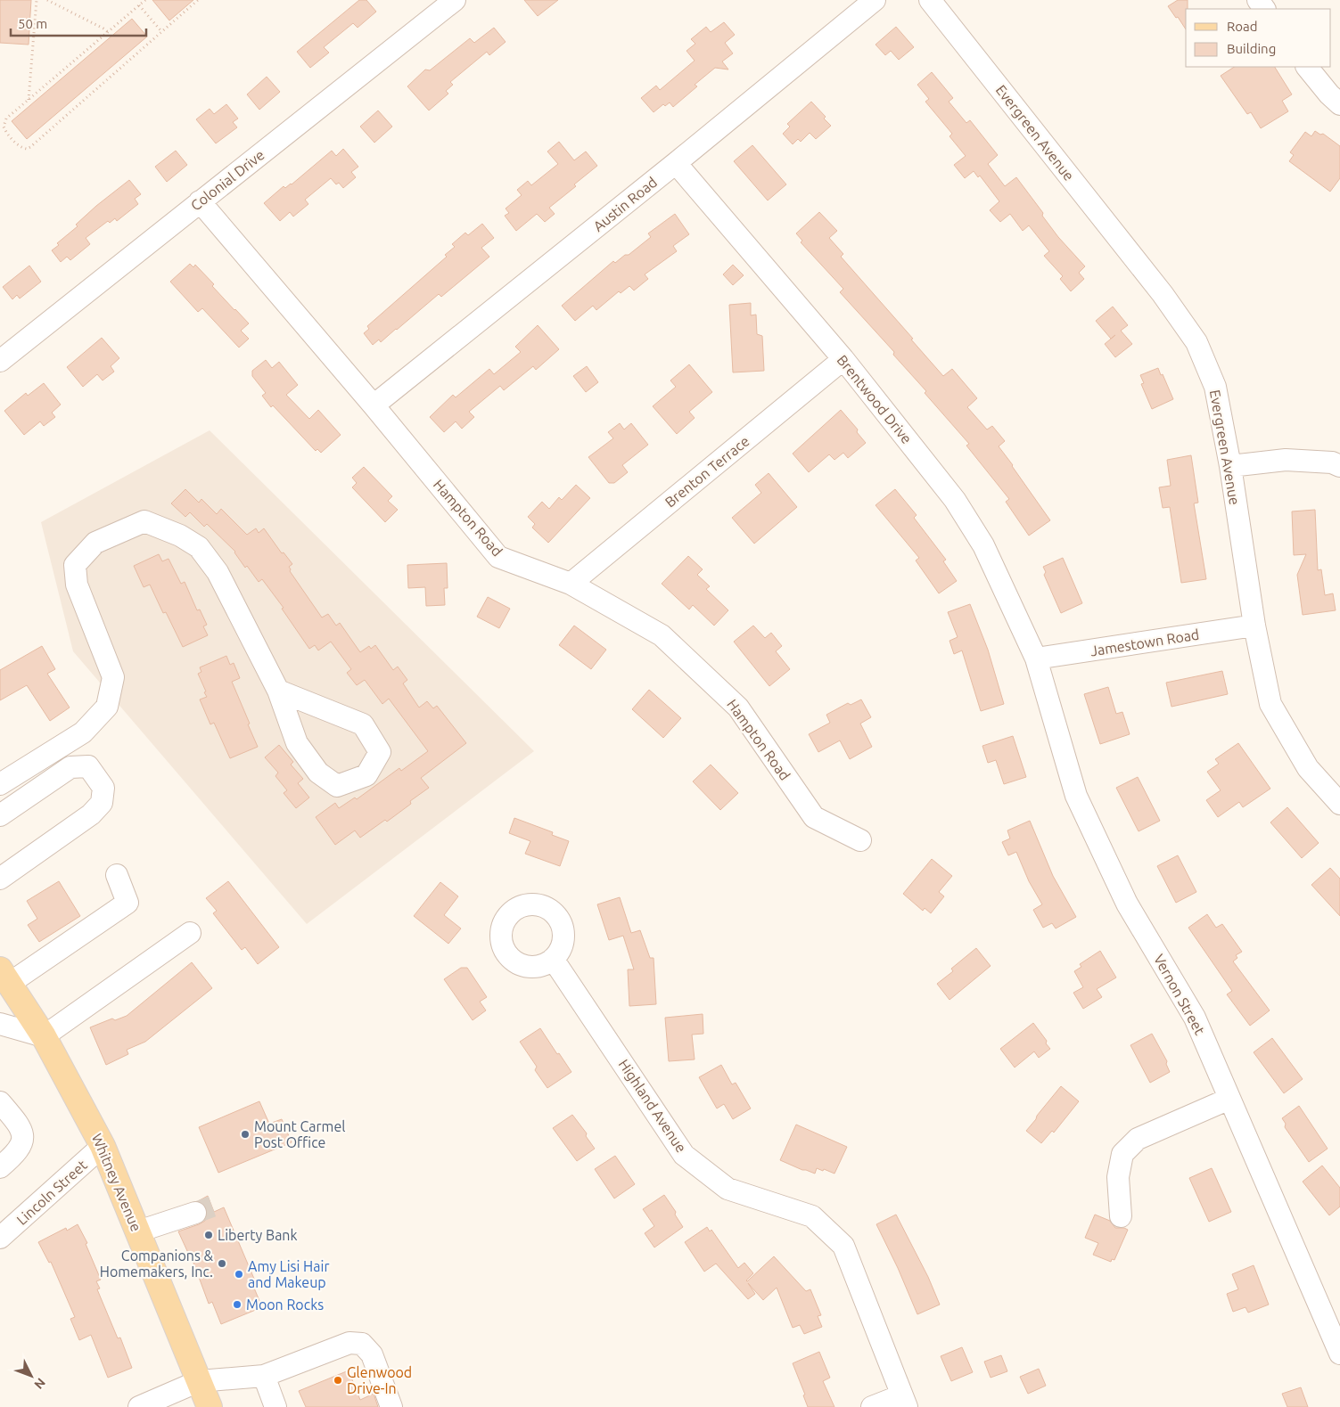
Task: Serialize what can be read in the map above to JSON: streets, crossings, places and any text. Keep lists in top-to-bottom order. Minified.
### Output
{"streets":{"main road":["Whitney Avenue"],"street":["Evergreen Avenue","Colonial Drive","Austin Road","Brentwood Drive","Brenton Terrace","Hampton Road","Jamestown Road","Vernon Street","Highland Avenue","Lincoln Street"]},"crossings":[["Evergreen Avenue","Jamestown Road"],["Colonial Drive","Hampton Road"],["Austin Road","Brentwood Drive"],["Austin Road","Hampton Road"],["Brentwood Drive","Brenton Terrace"],["Brentwood Drive","Jamestown Road"],["Brentwood Drive","Vernon Street"],["Brenton Terrace","Hampton Road"],["Jamestown Road","Vernon Street"],["Whitney Avenue","Lincoln Street"]],"places":["Mount Carmel Post Office","Liberty Bank","Companions & Homemakers, Inc.","Amy Lisi Hair and Makeup","Moon Rocks","Glenwood Drive-In"],"legend":["Road","Building"],"scale_bar":"50 m","north":"bottom right"}
